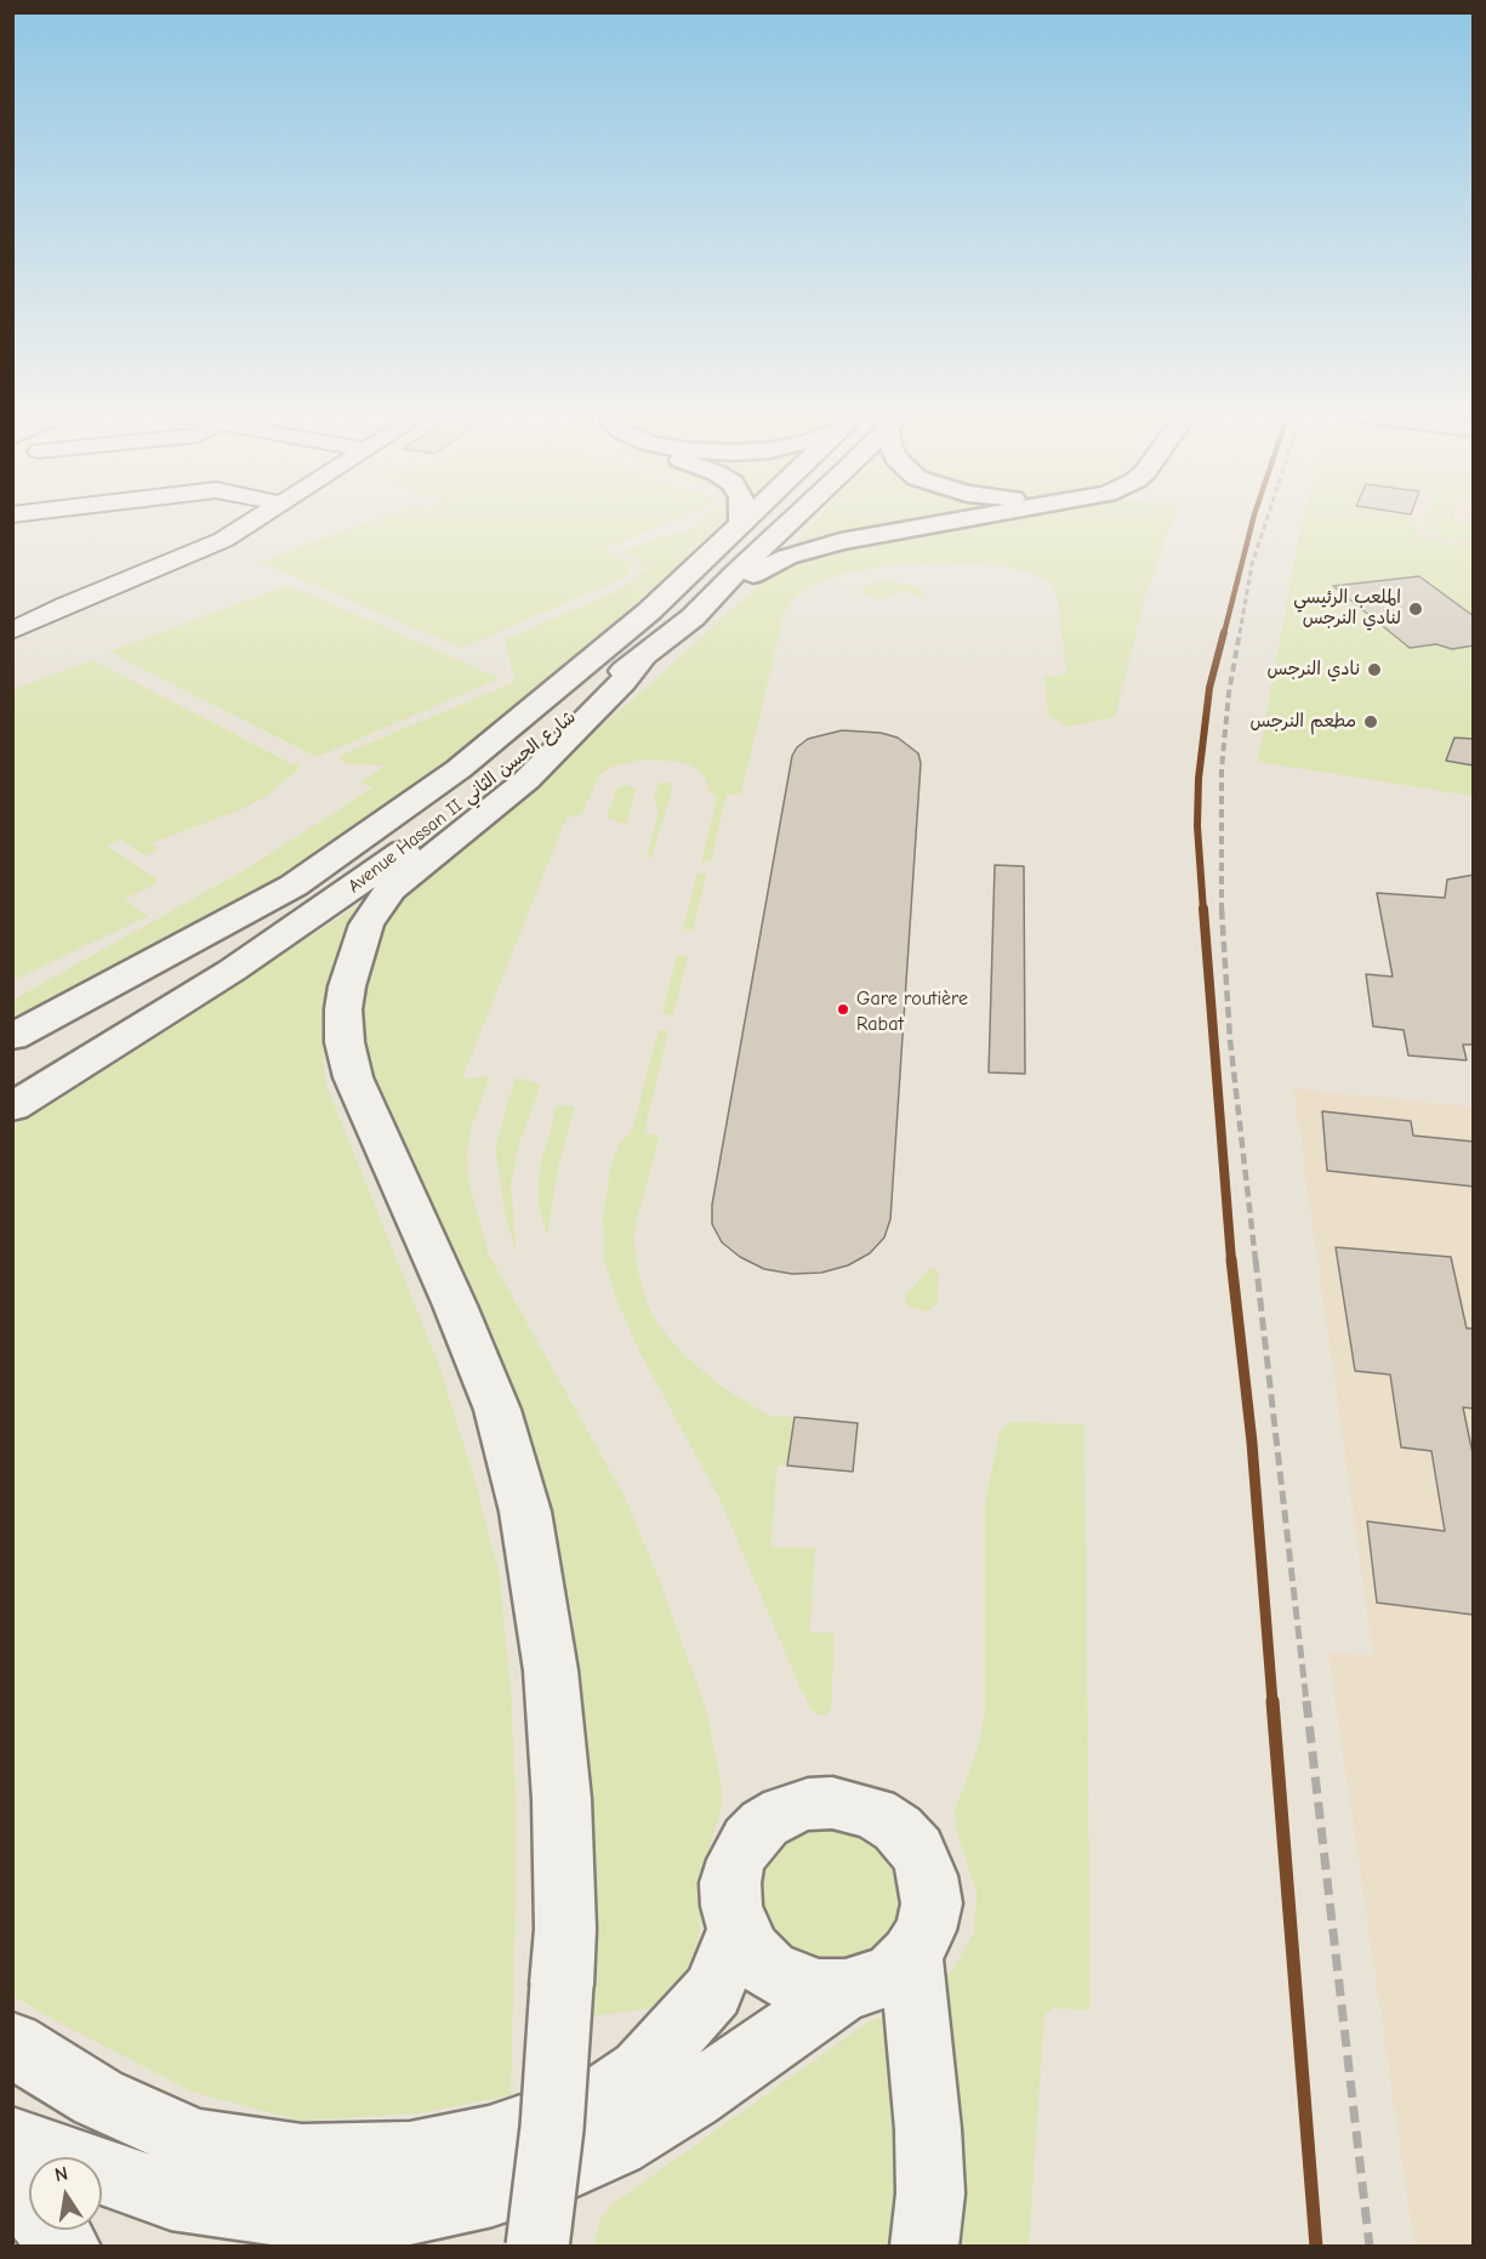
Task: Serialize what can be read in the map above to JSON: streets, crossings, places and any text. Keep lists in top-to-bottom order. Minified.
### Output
{"streets":{"main road":["Avenue Hassan II شارع الحسن الثاني"]},"places":["الملعب الرئيسي لنادي النرجس","نادي النرجس","مطعم النرجس","Gare routière Rabat"],"north":"top"}
